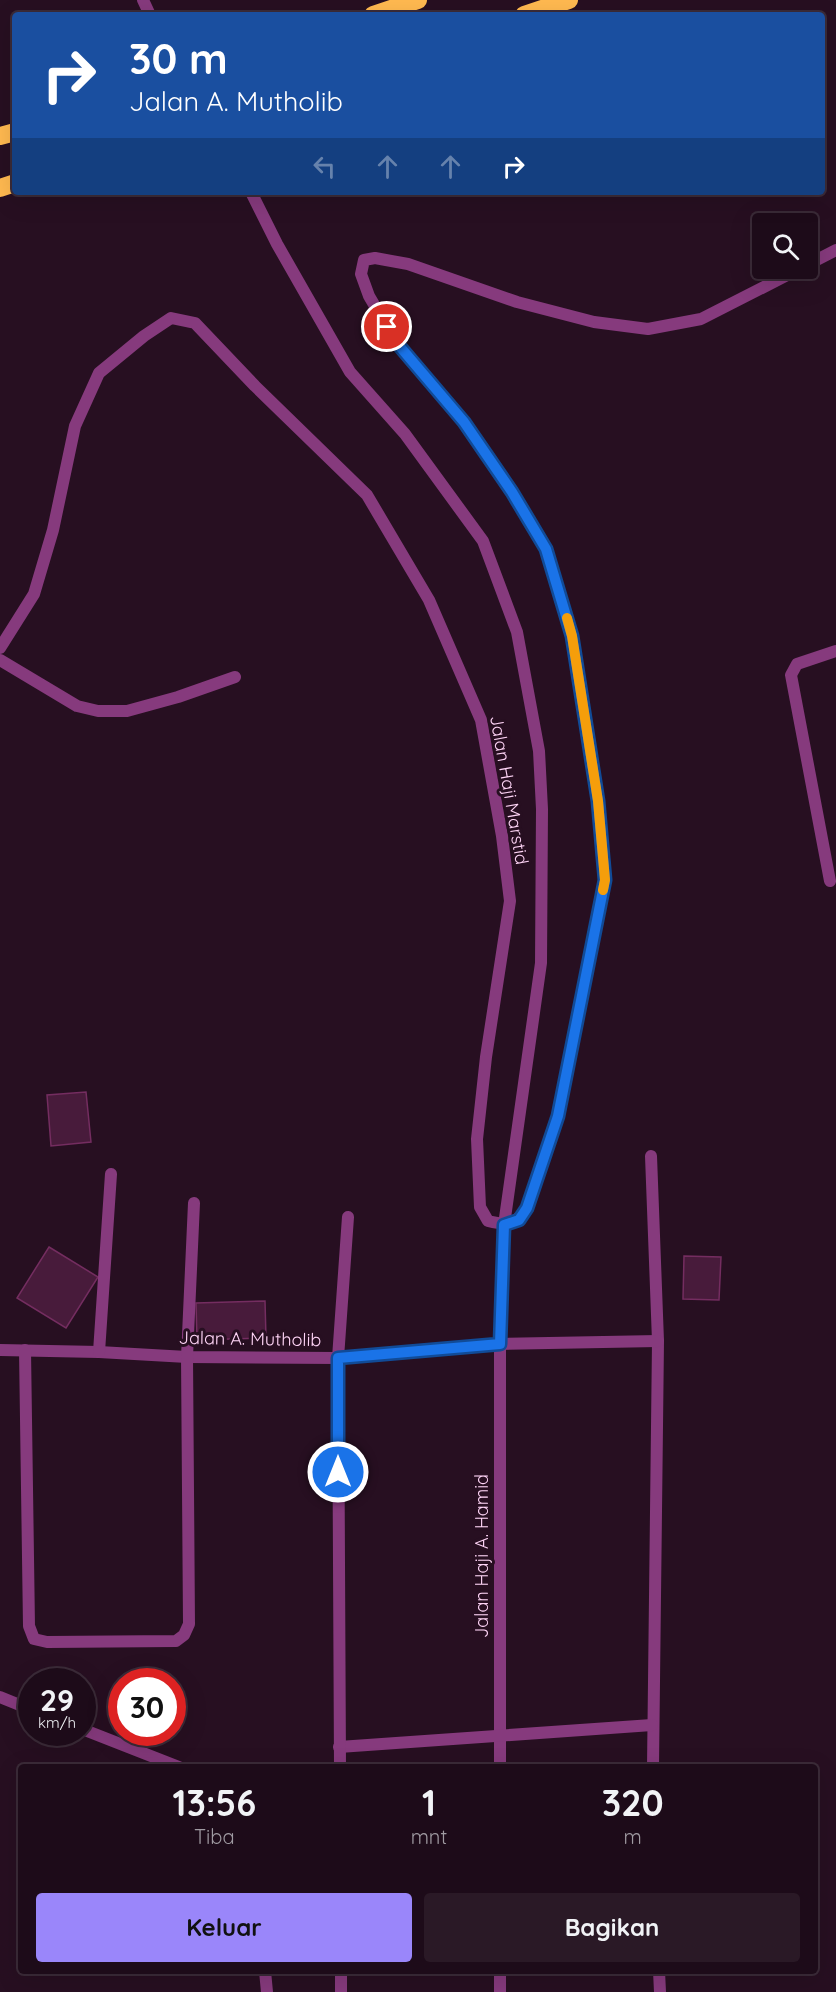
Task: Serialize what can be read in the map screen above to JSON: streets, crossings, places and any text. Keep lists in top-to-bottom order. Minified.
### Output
{"streets":{"street":["Jalan Haji Marstid","Jalan A. Mutholib","Jalan Haji A. Hamid"]},"crossings":[["Jalan Haji Marstid","Jalan Haji A. Hamid"],["Jalan A. Mutholib","Jalan Haji A. Hamid"]],"page":{"turn":["30 m","Jalan A. Mutholib"],"speed":"29 km/h","limit":"30","eta":["13:56","Tiba","1","mnt","320","m"],"buttons":["Keluar","Bagikan"]}}
